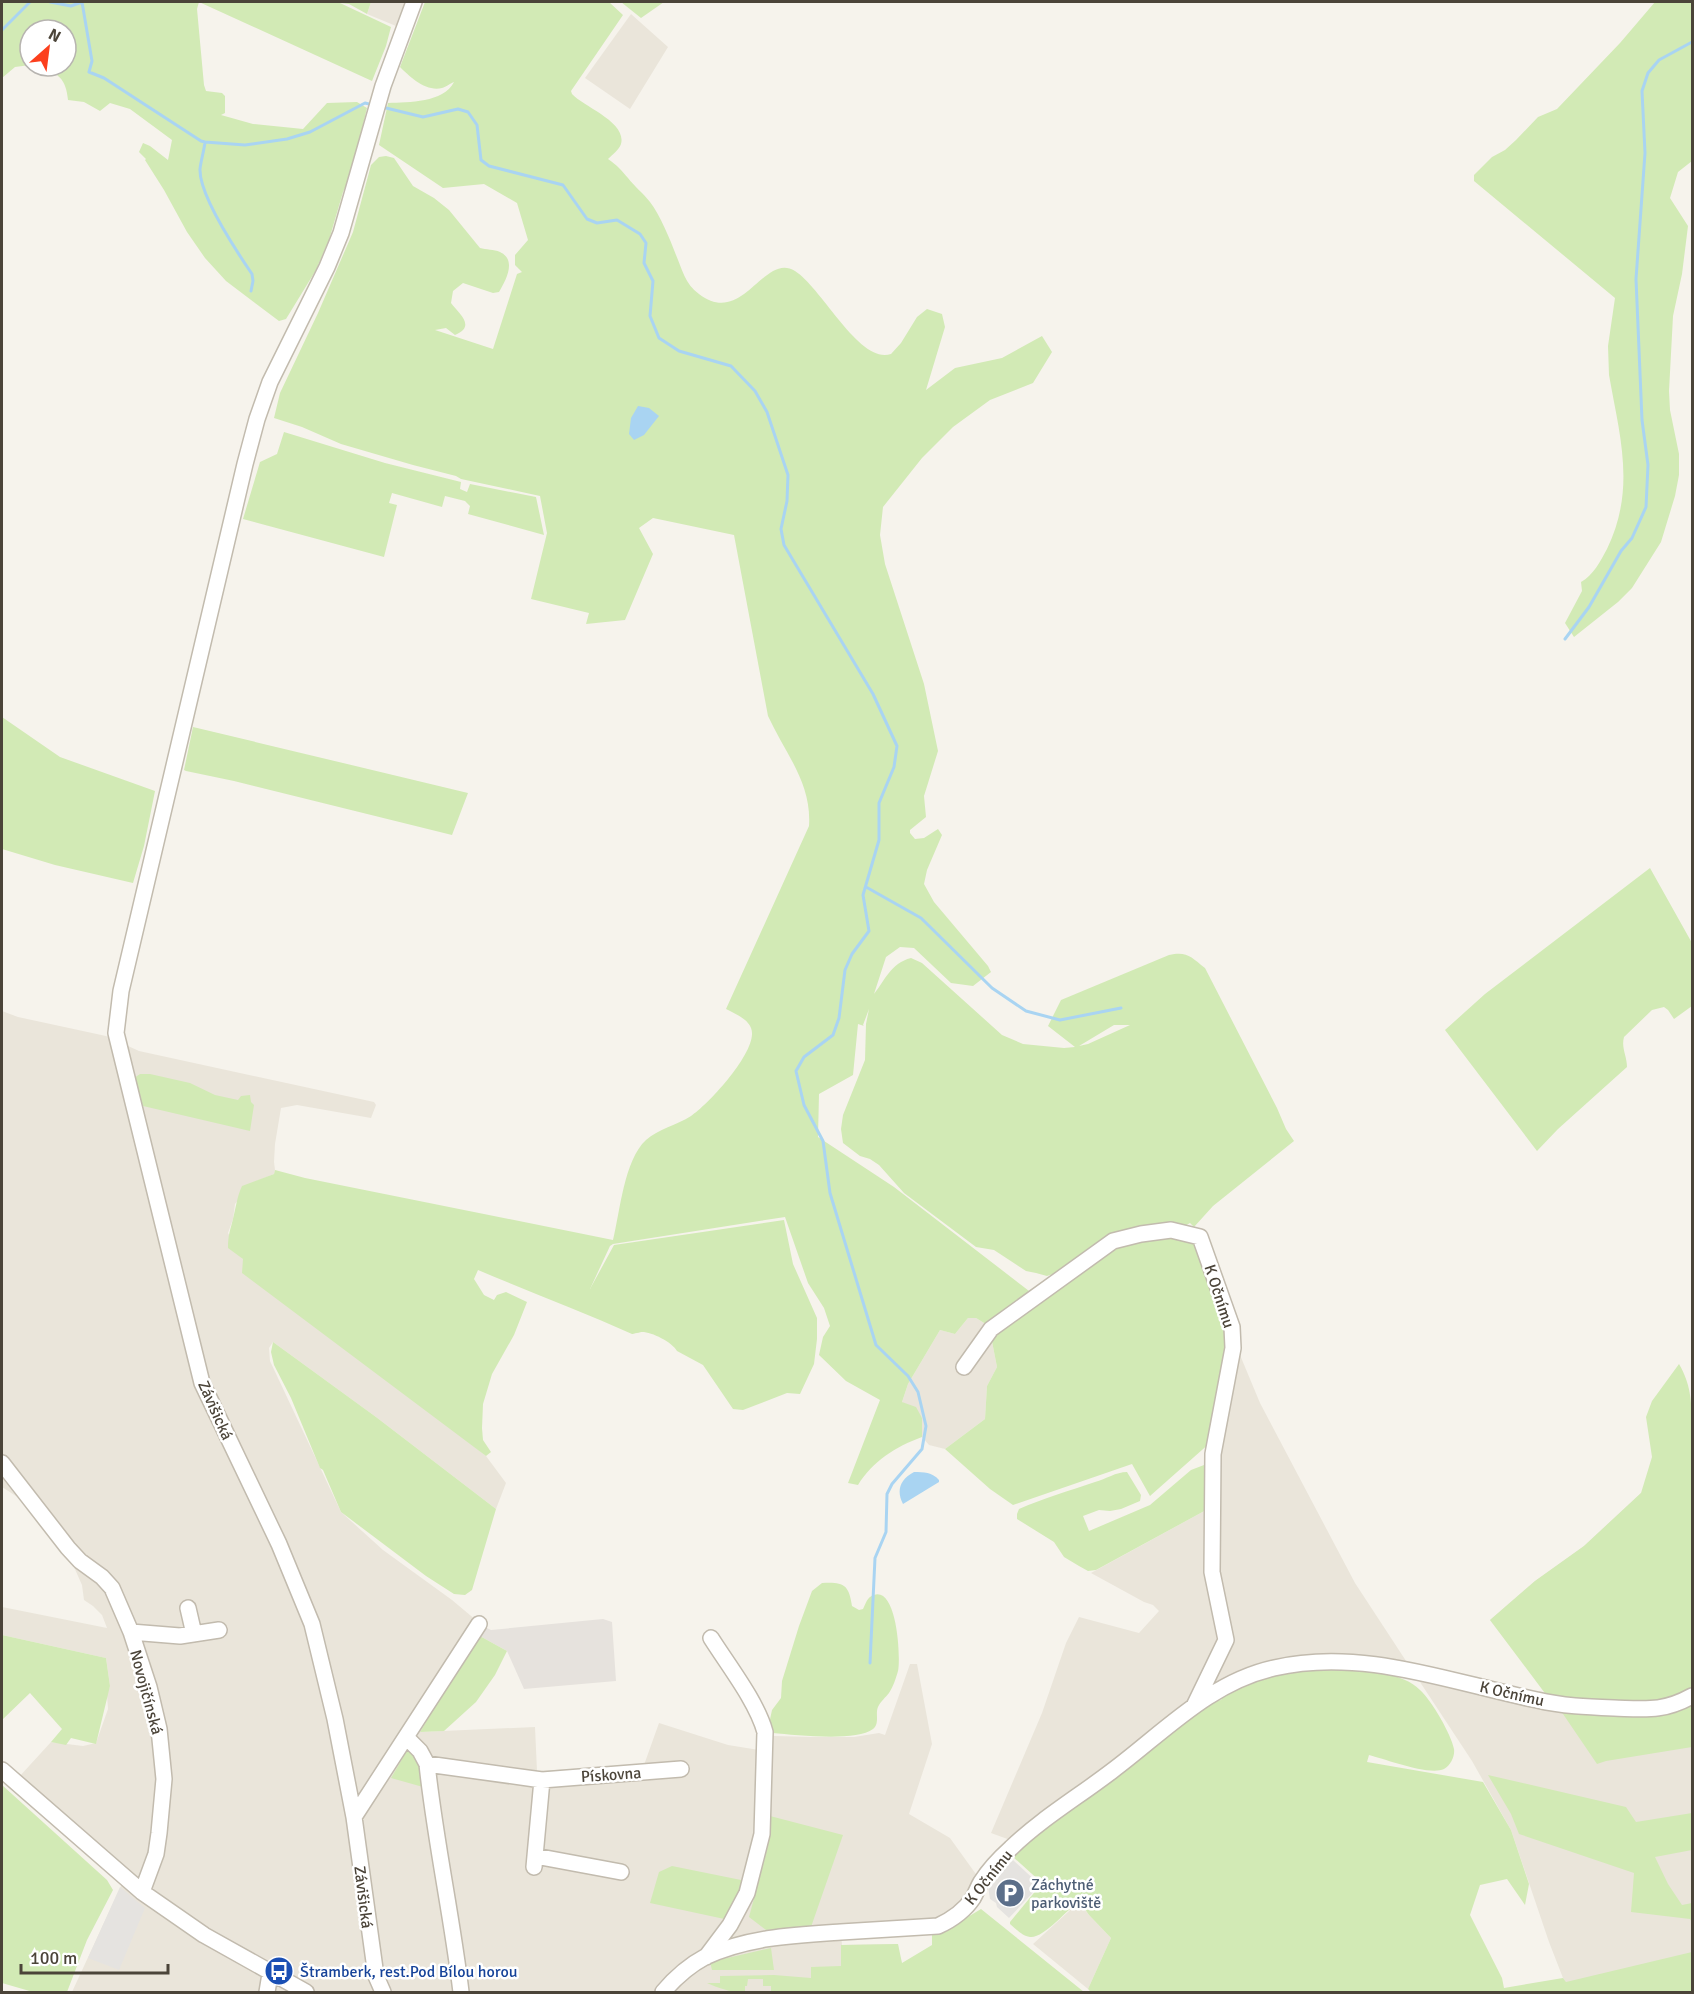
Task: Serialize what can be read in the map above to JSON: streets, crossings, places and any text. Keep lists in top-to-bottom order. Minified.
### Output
{"streets":{"street":["K Očnímu","Závišická","Novojičínská","Pískovna"]},"places":{"parking":["Záchytné parkoviště"],"bus stop":["Štramberk, rest.Pod Bílou horou"]},"scale_bar":"100 m","north":"top right"}
